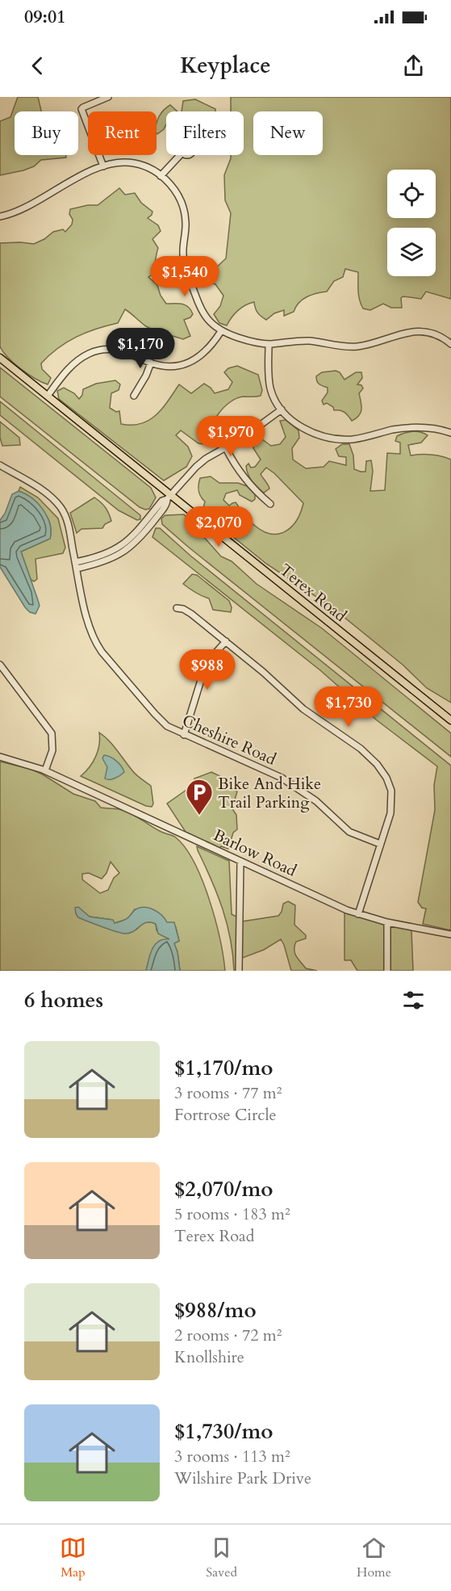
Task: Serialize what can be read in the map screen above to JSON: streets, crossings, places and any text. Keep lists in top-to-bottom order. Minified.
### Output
{"streets":{"main road":["Terex Road"],"street":["Cheshire Road","Barlow Road"]},"places":{"parking":["Bike And Hike Trail Parking"]},"page":{"status":"09:01","header":"Keyplace","chip":["Buy","Rent","Filters","New"],"price":["$1,540","$1,170","$1,970","$2,070","$988","$1,730"],"heading":"6 homes","list":[{"name":"$1,170/mo","note":"3 rooms · 77 m² · Fortrose Circle"},{"name":"$2,070/mo","note":"5 rooms · 183 m² · Terex Road"},{"name":"$988/mo","note":"2 rooms · 72 m² · Knollshire"},{"name":"$1,730/mo","note":"3 rooms · 113 m² · Wilshire Park Drive"}],"tabs":["Map","Saved","Home"]}}
